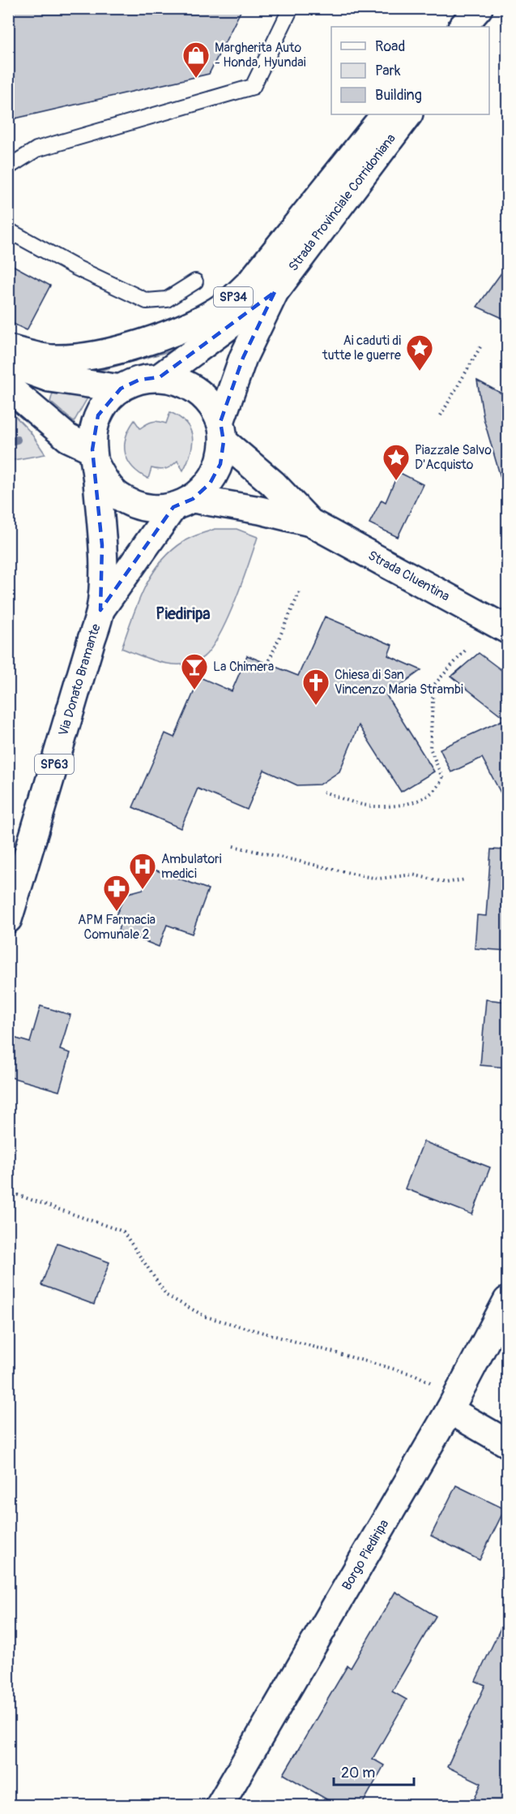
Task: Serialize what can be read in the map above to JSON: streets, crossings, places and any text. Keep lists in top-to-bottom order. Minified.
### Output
{"streets":{"main road":["Strada Provinciale Corridoniana","SP34","Strada Cluentina","Via Donato Bramante","SP63","Borgo Piediripa"]},"crossings":[["Strada Provinciale Corridoniana","Strada Cluentina"],["Strada Provinciale Corridoniana","Via Donato Bramante"],["Strada Cluentina","Via Donato Bramante"]],"districts":["Piediripa"],"places":{"shop":["Margherita Auto - Honda, Hyundai"],"place":["Ai caduti di tutte le guerre","Piazzale Salvo D'Acquisto"],"bar":["La Chimera"],"church":["Chiesa di San Vincenzo Maria Strambi"],"hospital":["Ambulatori medici"],"pharmacy":["APM Farmacia Comunale 2"]},"legend":["Road","Park","Building"],"scale_bar":"20 m"}
